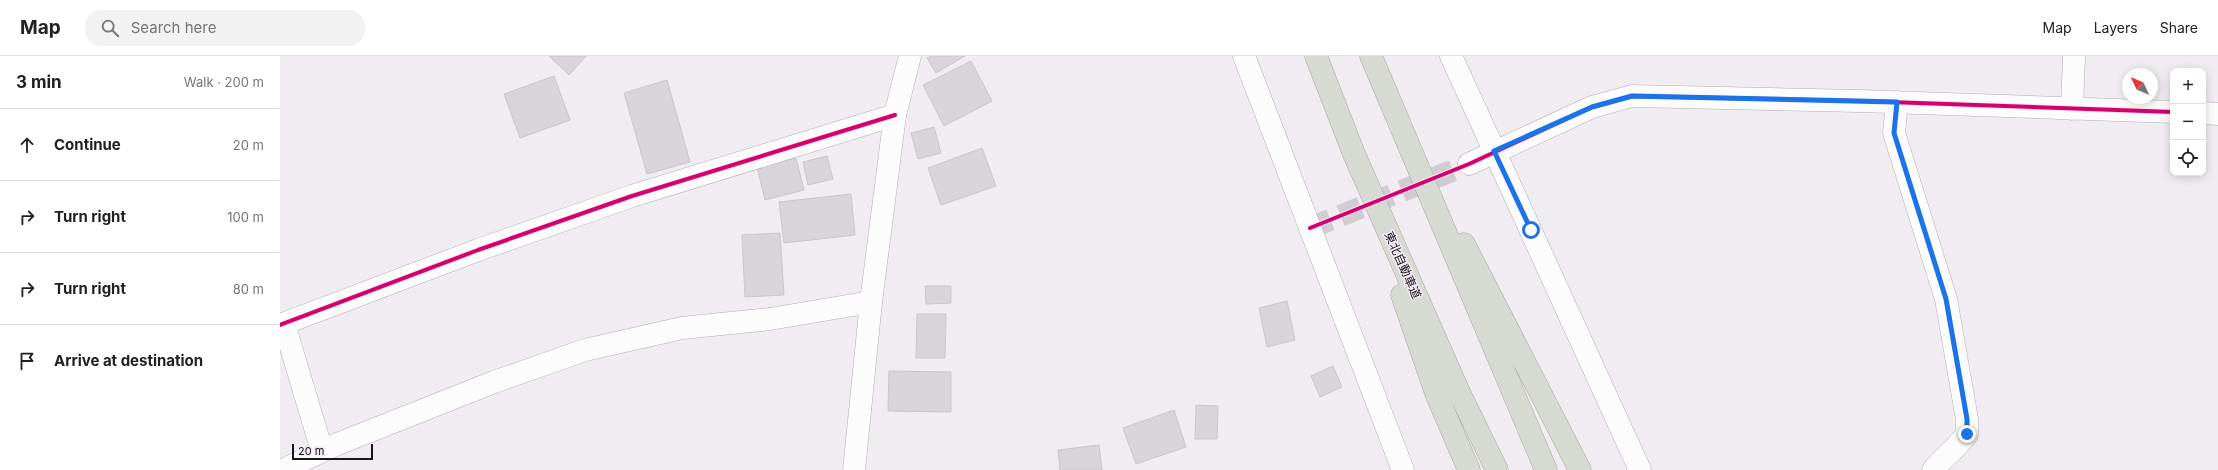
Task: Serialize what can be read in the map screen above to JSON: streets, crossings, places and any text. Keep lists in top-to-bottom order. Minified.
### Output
{"streets":{"highway":["東北自動車道"]},"scale_bar":"20 m","north":"top left","page":{"header":"Map","search":"Search here","nav":["Map","Layers","Share"],"heading":["3 min","Walk · 200 m"],"map_buttons":["+","−"],"list":[["Continue","20 m"],["Turn right","100 m"],["Turn right","80 m"],"Arrive at destination"],"scale":"20 m"}}
